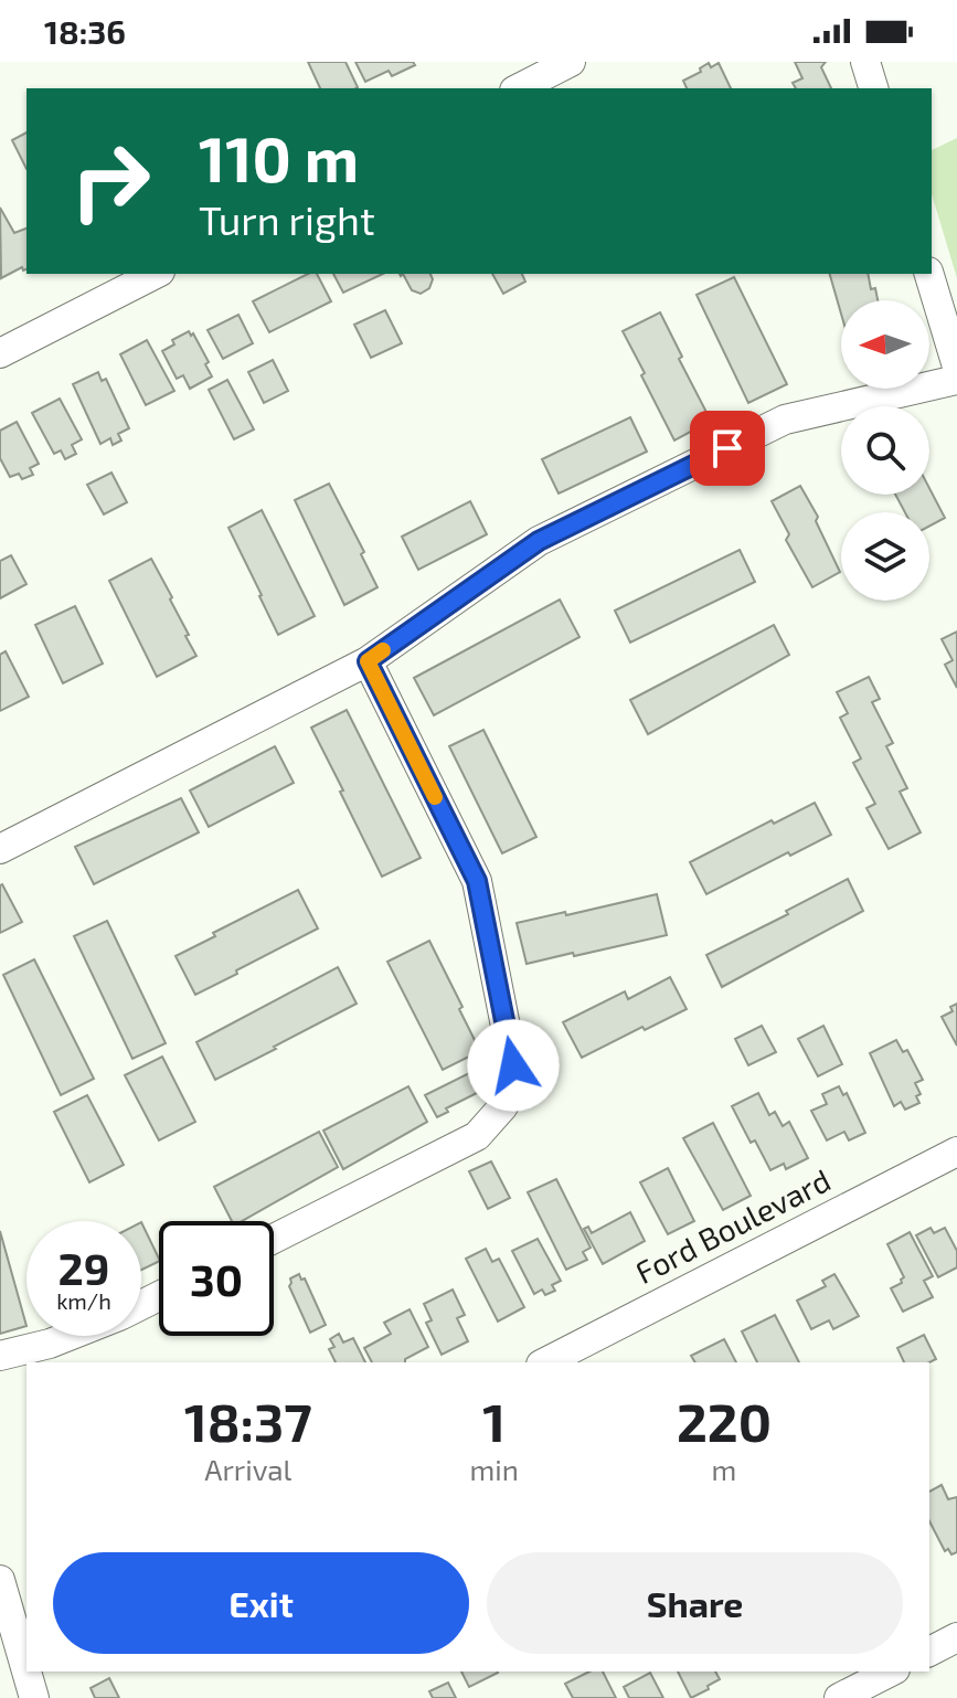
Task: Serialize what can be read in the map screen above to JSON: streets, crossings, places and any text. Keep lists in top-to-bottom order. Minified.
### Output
{"streets":{"street":["Ford Boulevard"]},"north":"left","page":{"status":"18:36","turn":["110 m","Turn right"],"speed":"29 km/h","limit":"30","eta":["18:37","Arrival","1","min","220","m"],"buttons":["Exit","Share"]}}
